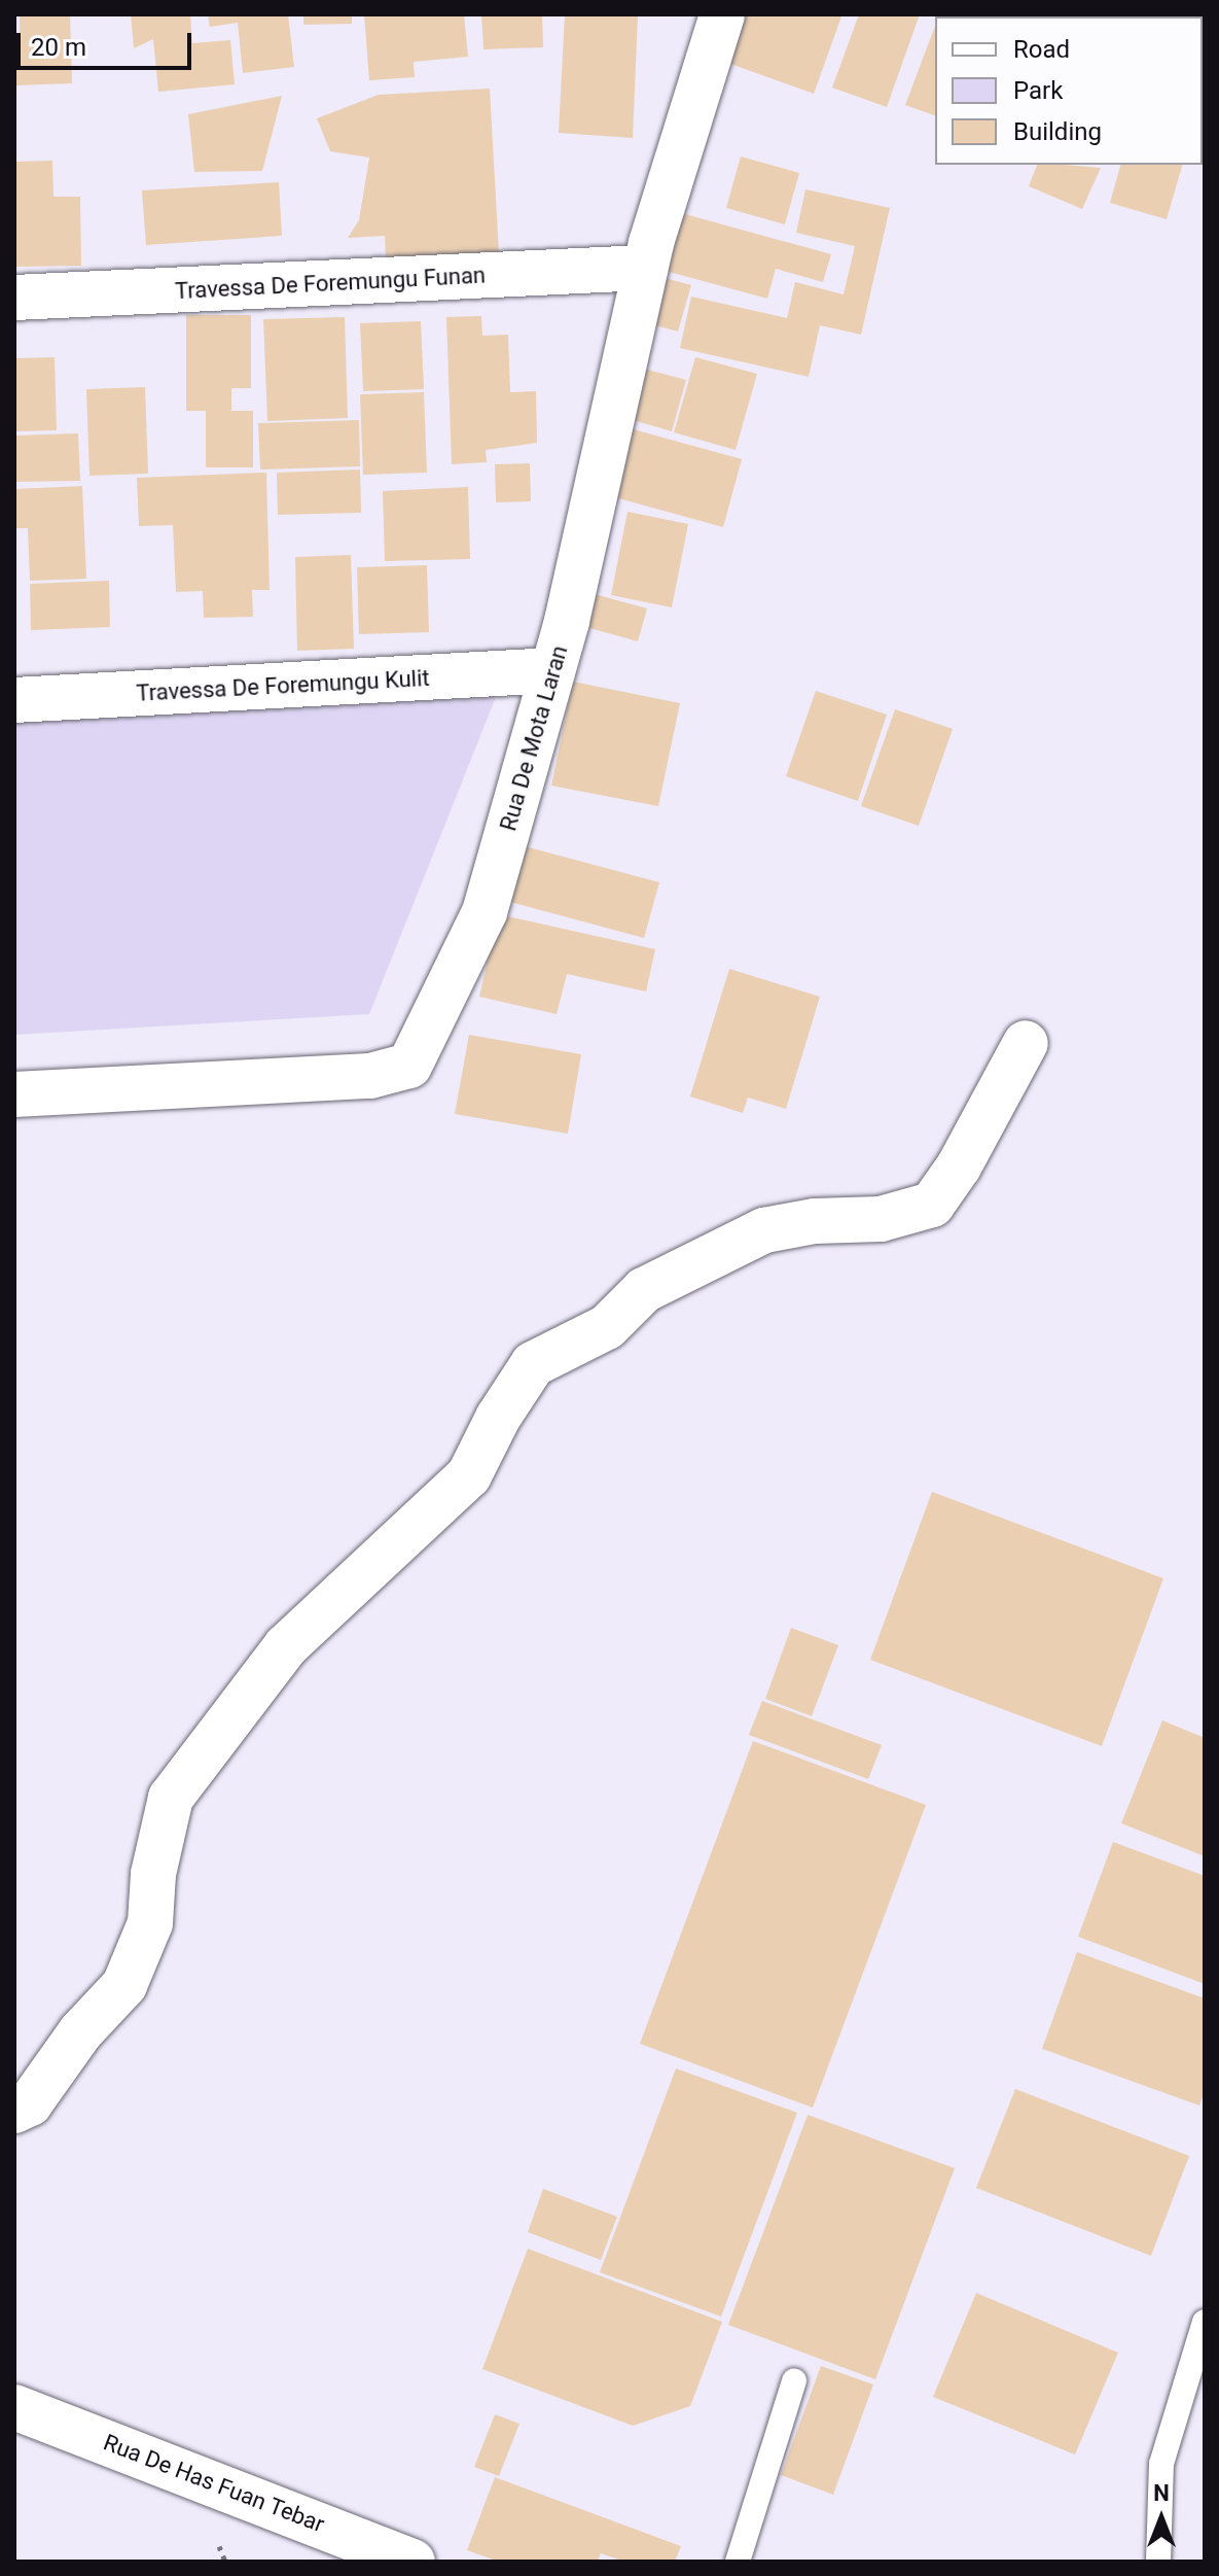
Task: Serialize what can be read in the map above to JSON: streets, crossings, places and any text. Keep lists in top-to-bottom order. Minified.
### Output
{"streets":{"street":["Travessa De Foremungu Funan","Travessa De Foremungu Kulit","Rua De Mota Laran","Rua De Has Fuan Tebar"]},"crossings":[["Travessa De Foremungu Funan","Rua De Mota Laran"],["Travessa De Foremungu Kulit","Rua De Mota Laran"]],"legend":["Road","Park","Building"],"scale_bar":"20 m","north":"top"}
